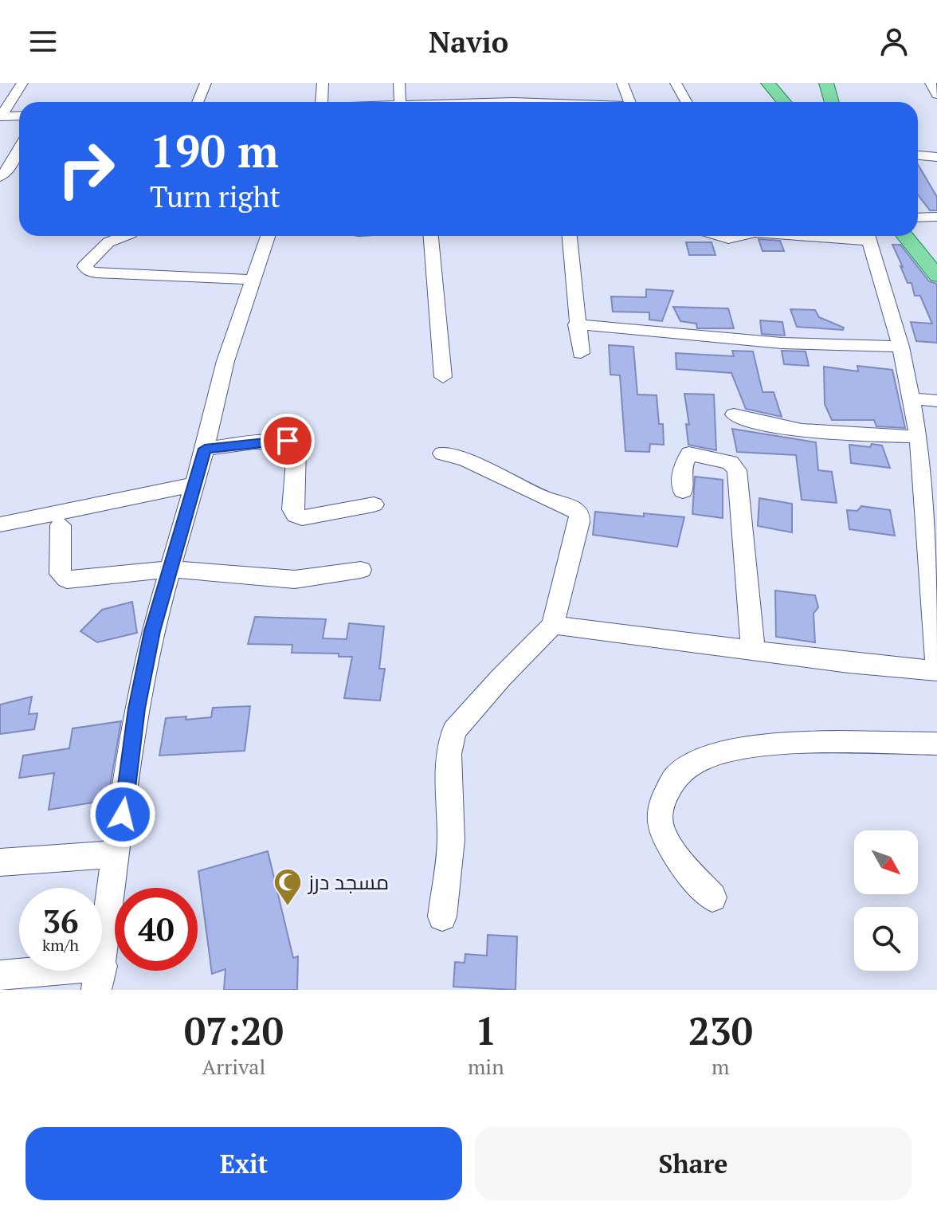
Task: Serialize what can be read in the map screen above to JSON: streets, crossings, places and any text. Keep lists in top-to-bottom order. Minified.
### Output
{"places":{"mosque":["مسجد درز"]},"north":"bottom right","page":{"header":"Navio","turn":["190 m","Turn right"],"speed":"36 km/h","limit":"40","eta":["07:20","Arrival","1","min","230","m"],"buttons":["Exit","Share"]}}
